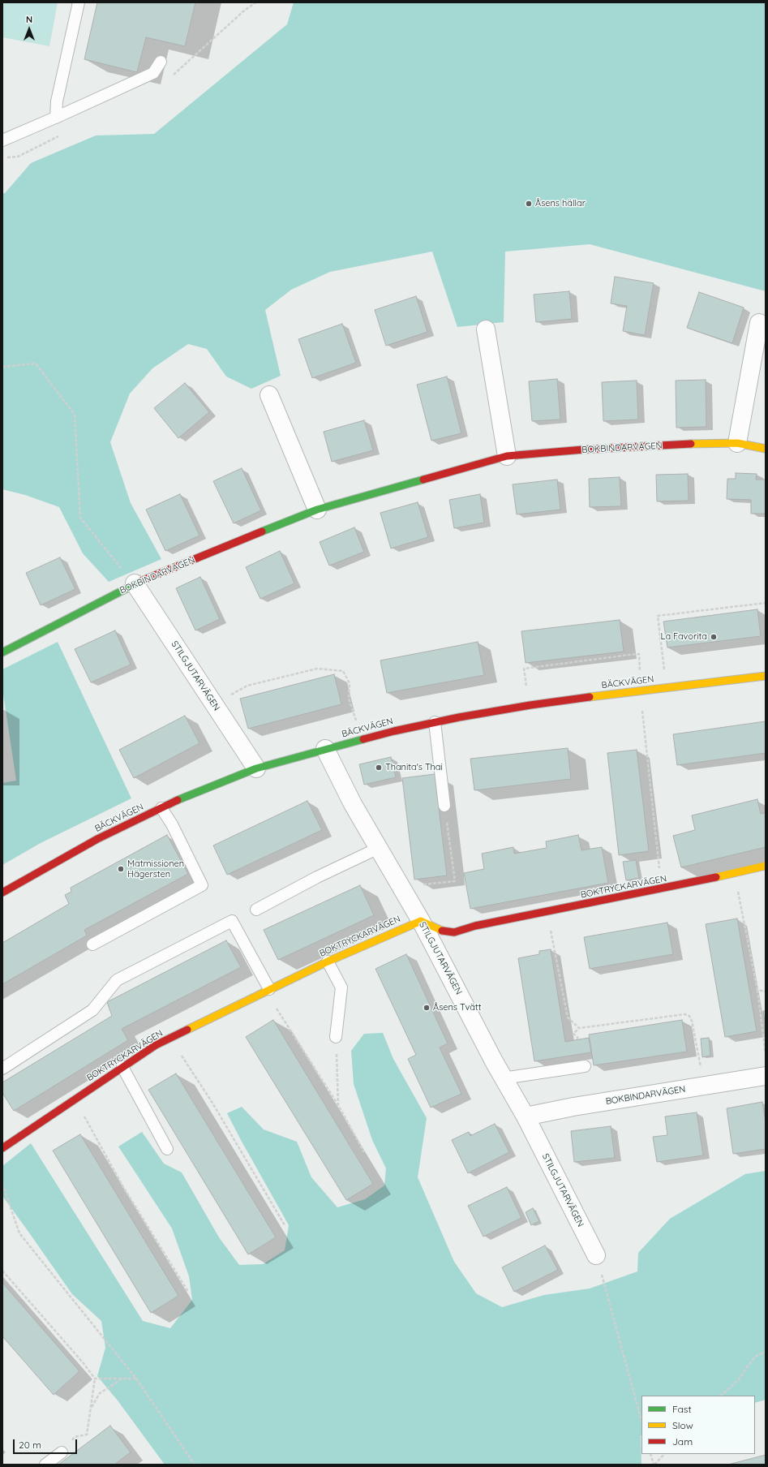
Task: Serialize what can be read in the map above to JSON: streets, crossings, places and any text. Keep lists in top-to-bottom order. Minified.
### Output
{"streets":{"street":["BOKBINDARVÄGEN","STILGJUTARVÄGEN","BÄCKVÄGEN","BOKTRYCKARVÄGEN"]},"crossings":[["BOKBINDARVÄGEN","STILGJUTARVÄGEN"],["STILGJUTARVÄGEN","BÄCKVÄGEN"],["STILGJUTARVÄGEN","BOKTRYCKARVÄGEN"]],"places":["Åsens hällar","La Favorita","Thanita's Thai","Matmissionen Hägersten","Åsens Tvätt"],"legend":["Fast","Slow","Jam"],"scale_bar":"20 m","north":"top"}
